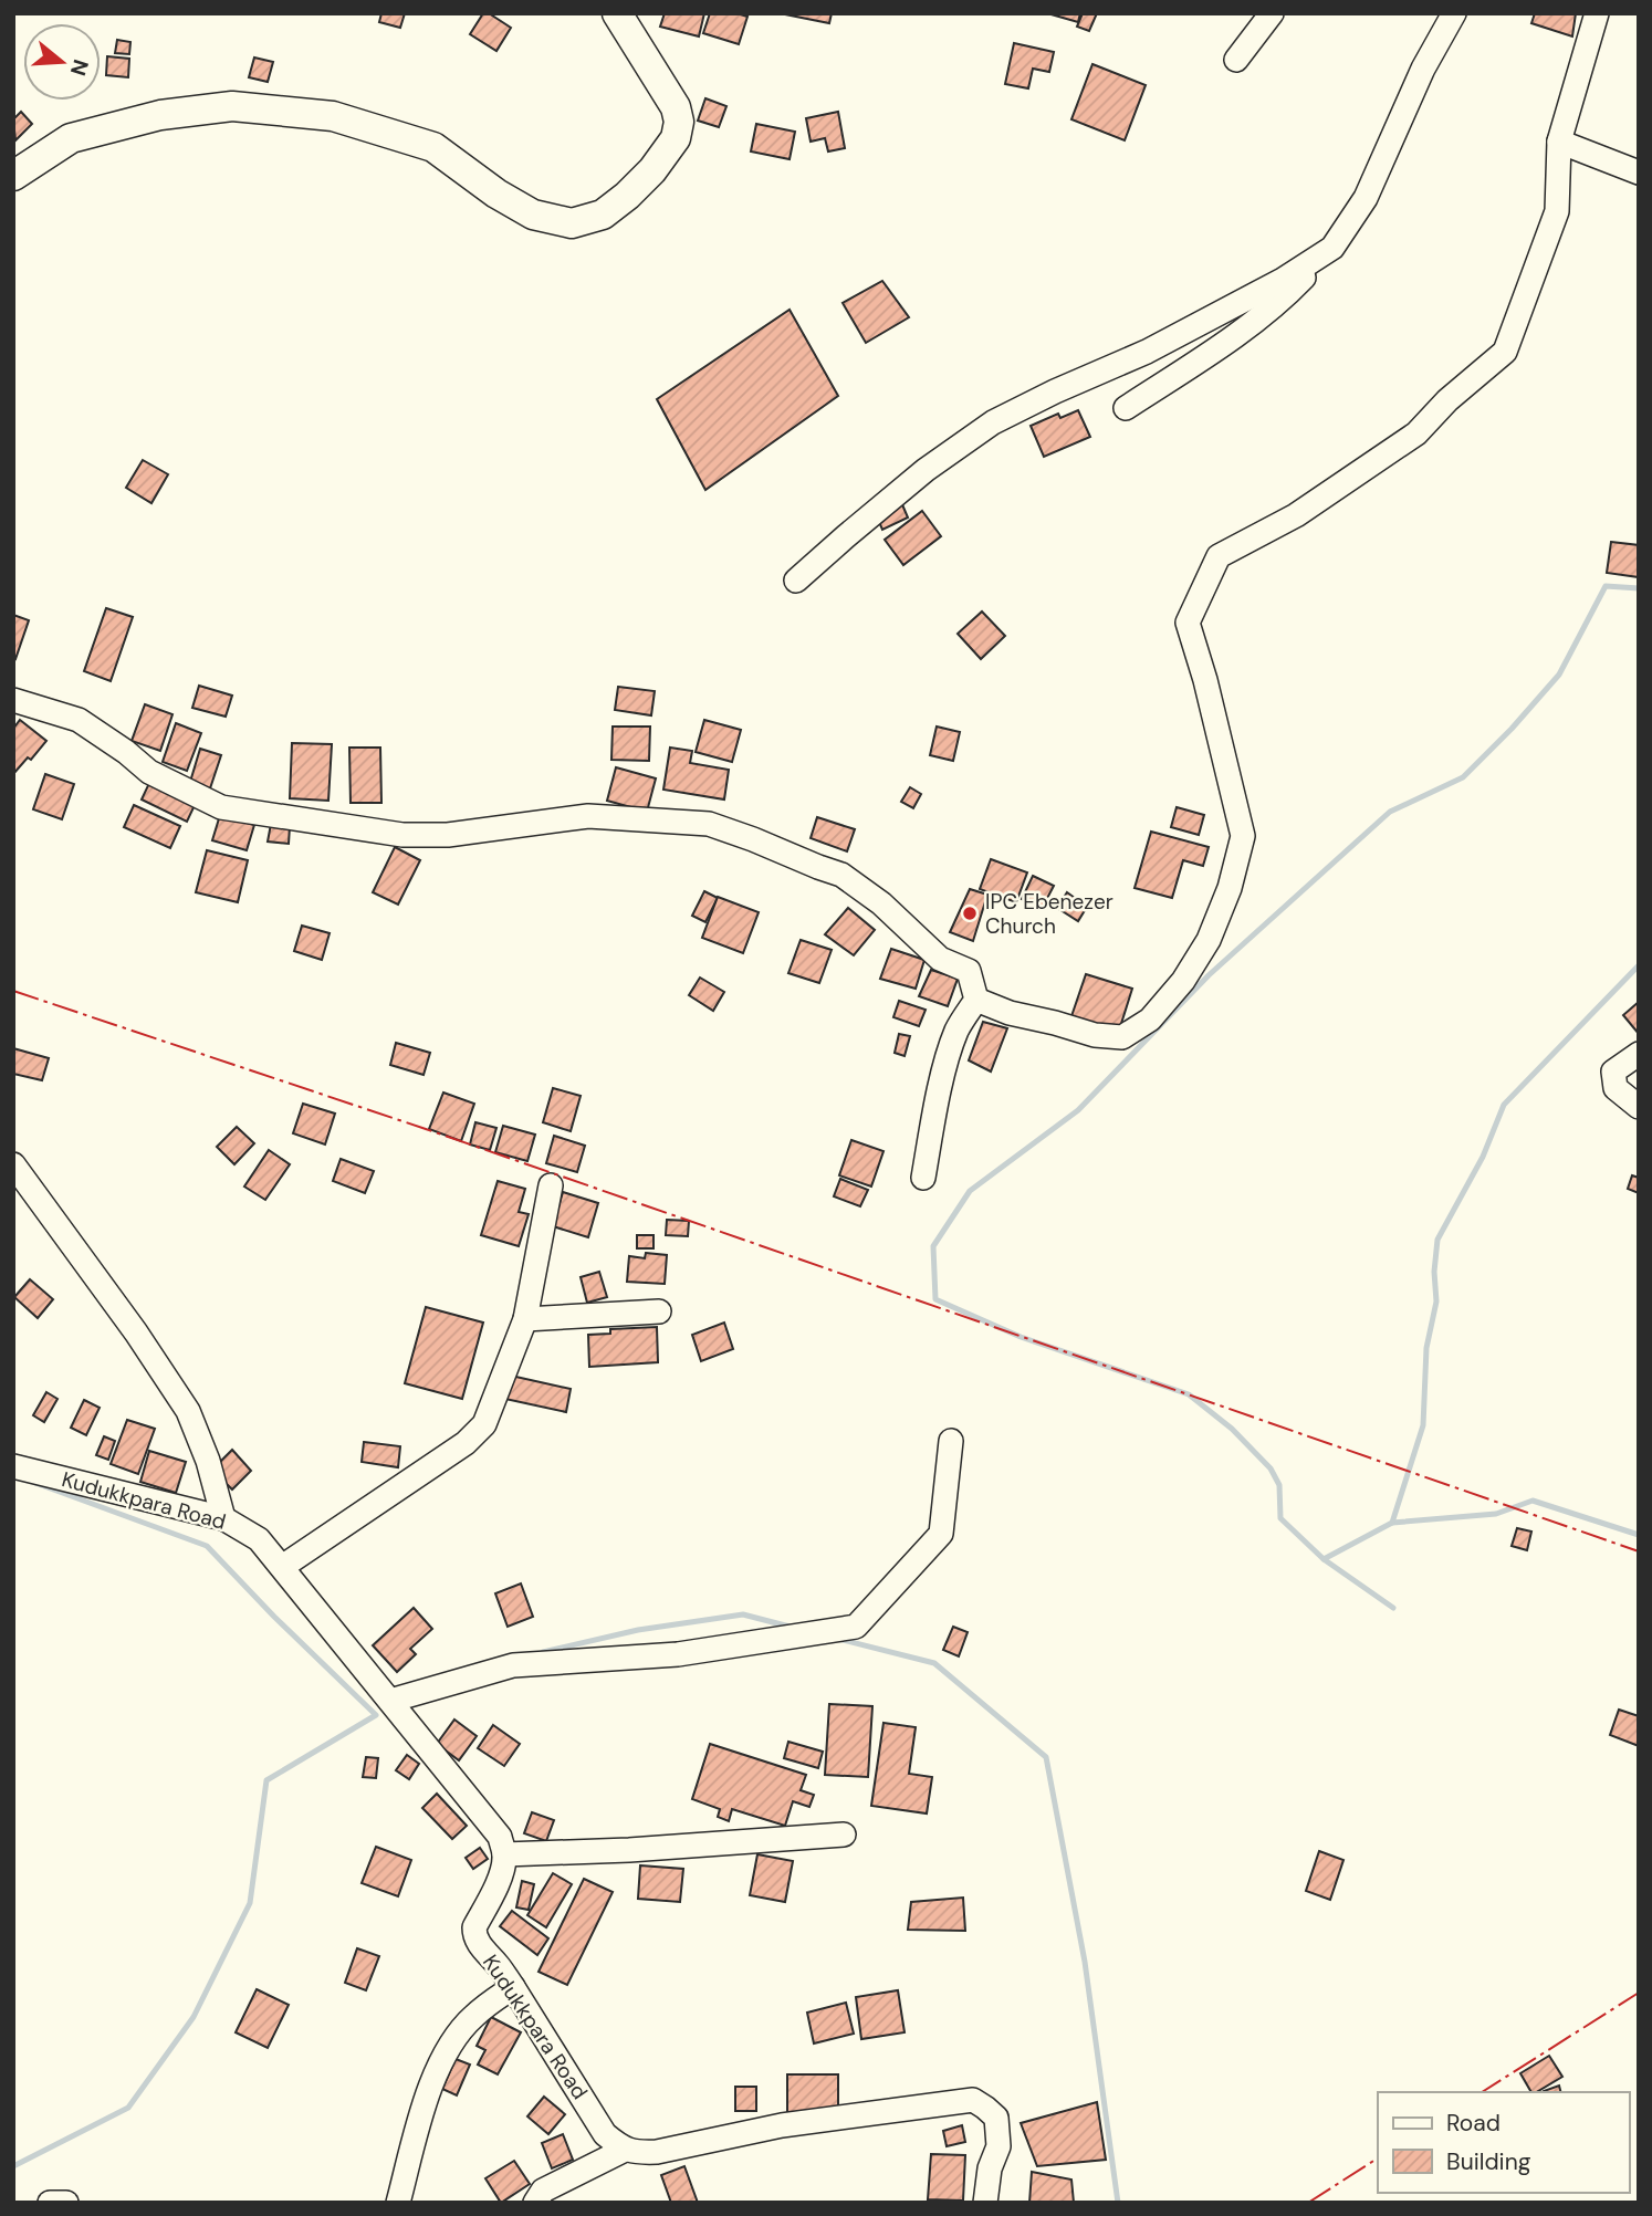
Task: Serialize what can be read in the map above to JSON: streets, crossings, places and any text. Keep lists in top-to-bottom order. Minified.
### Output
{"streets":{"street":["Kudukkpara Road"]},"places":["IPC Ebenezer Church"],"legend":["Road","Building"],"north":"right"}
